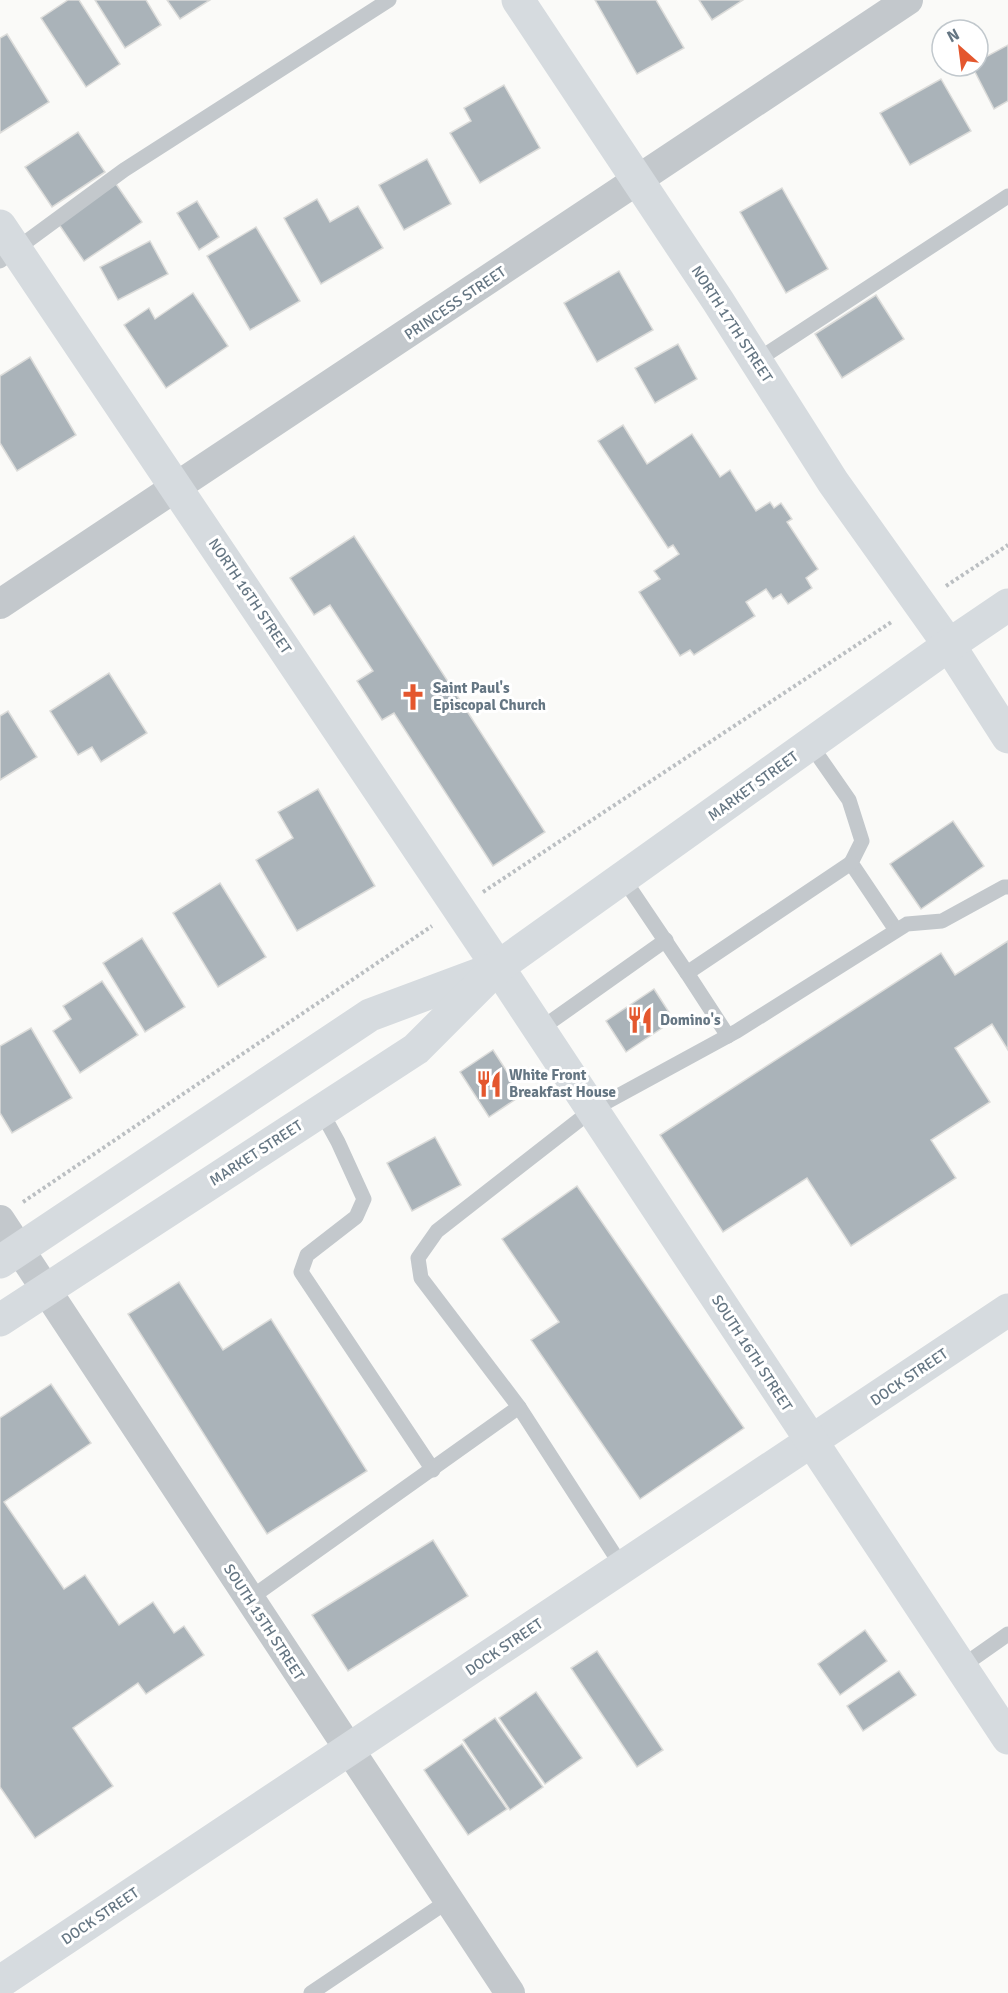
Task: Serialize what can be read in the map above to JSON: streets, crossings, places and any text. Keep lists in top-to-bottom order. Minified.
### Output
{"streets":{"street":["PRINCESS STREET","NORTH 17TH STREET","NORTH 16TH STREET","MARKET STREET","SOUTH 16TH STREET","DOCK STREET","SOUTH 15TH STREET"]},"crossings":[["PRINCESS STREET","NORTH 17TH STREET"],["PRINCESS STREET","NORTH 16TH STREET"],["NORTH 17TH STREET","MARKET STREET"],["NORTH 16TH STREET","MARKET STREET"],["NORTH 16TH STREET","SOUTH 16TH STREET"],["MARKET STREET","SOUTH 16TH STREET"],["MARKET STREET","SOUTH 15TH STREET"],["SOUTH 16TH STREET","DOCK STREET"],["DOCK STREET","SOUTH 15TH STREET"]],"places":{"church":["Saint Paul's Episcopal Church"],"restaurant":["Domino's","White Front Breakfast House"]},"north":"top left"}
